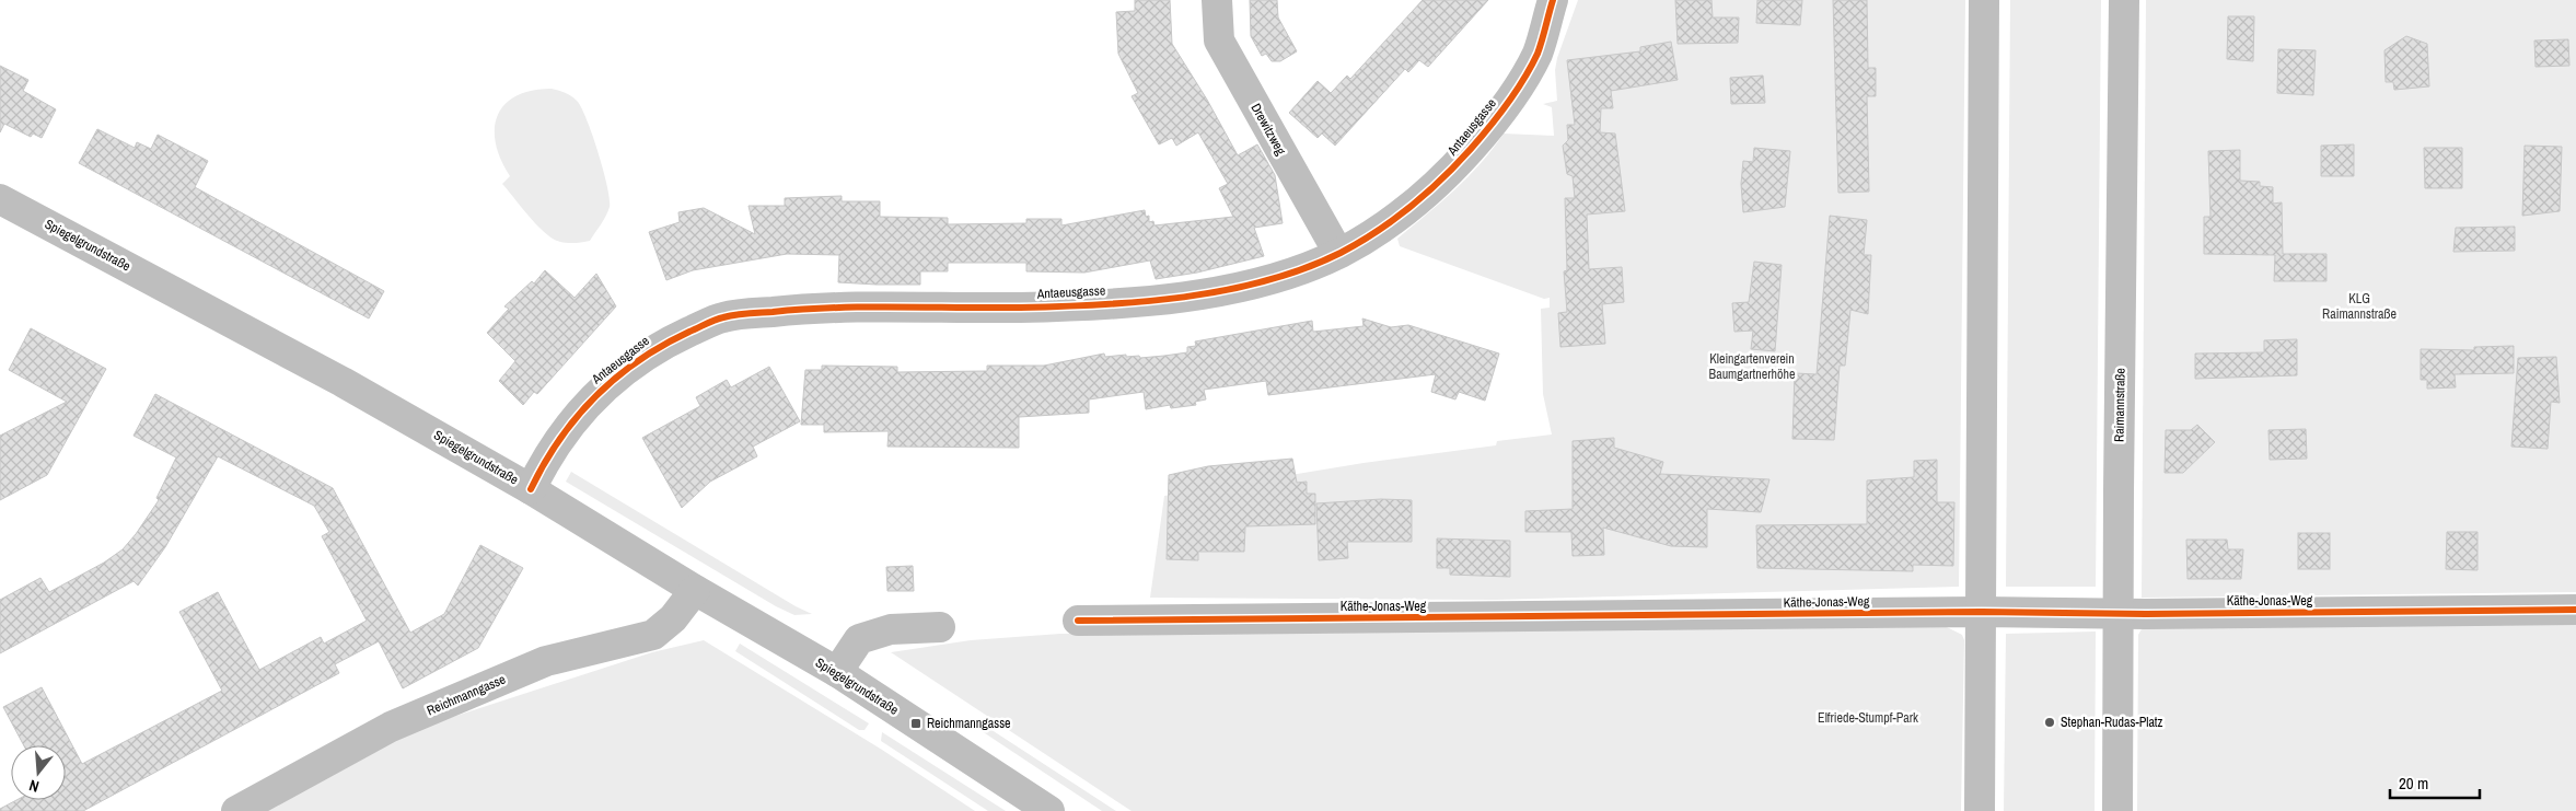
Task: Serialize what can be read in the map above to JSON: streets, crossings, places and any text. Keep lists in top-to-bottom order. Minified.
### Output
{"streets":{"street":["Antaeusgasse","Drewitzweg","Spiegelgrundstraße","Raimannstraße","Käthe-Jonas-Weg","Reichmanngasse"]},"crossings":[["Antaeusgasse","Drewitzweg"],["Antaeusgasse","Spiegelgrundstraße"],["Spiegelgrundstraße","Reichmanngasse"],["Raimannstraße","Käthe-Jonas-Weg"]],"parks":["KLG Raimannstraße","Kleingartenverein Baumgartnerhöhe","Elfriede-Stumpf-Park"],"places":{"other":["Stephan-Rudas-Platz"],"transit":["Reichmanngasse"]},"scale_bar":"20 m","north":"bottom"}
